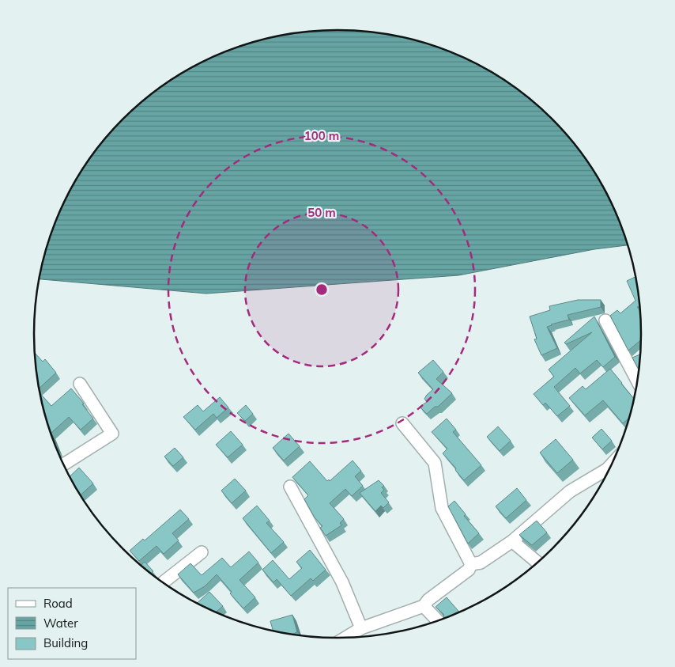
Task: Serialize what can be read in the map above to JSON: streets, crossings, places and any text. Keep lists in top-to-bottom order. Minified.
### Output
{"legend":["Road","Water","Building"],"rings":["100 m","50 m"]}
